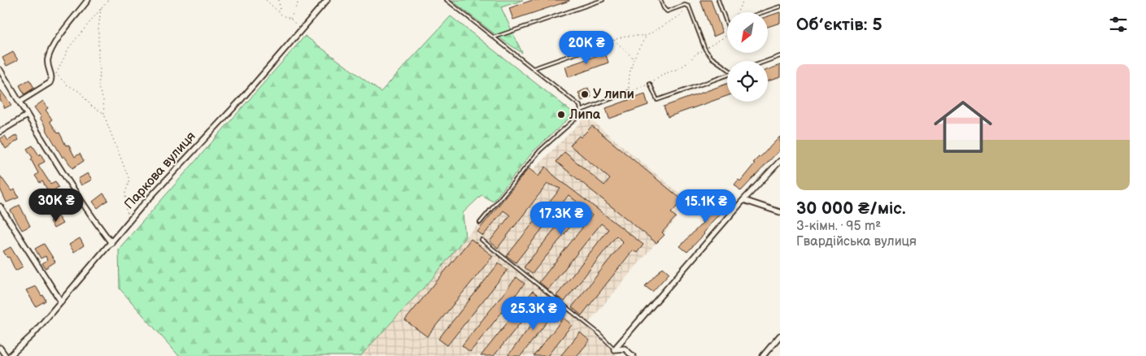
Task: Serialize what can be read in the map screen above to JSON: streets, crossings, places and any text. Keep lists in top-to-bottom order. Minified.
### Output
{"streets":{"street":["Паркова вулиця"]},"places":["У липи","Липа"],"north":"bottom left","page":{"heading":"Об’єктів: 5","price":["20K ₴","30K ₴","15.1K ₴","17.3K ₴","25.3K ₴"],"list":[{"name":"30 000 ₴/міс.","note":"3-кімн. · 95 m² · Гвардійська вулиця"}]}}
